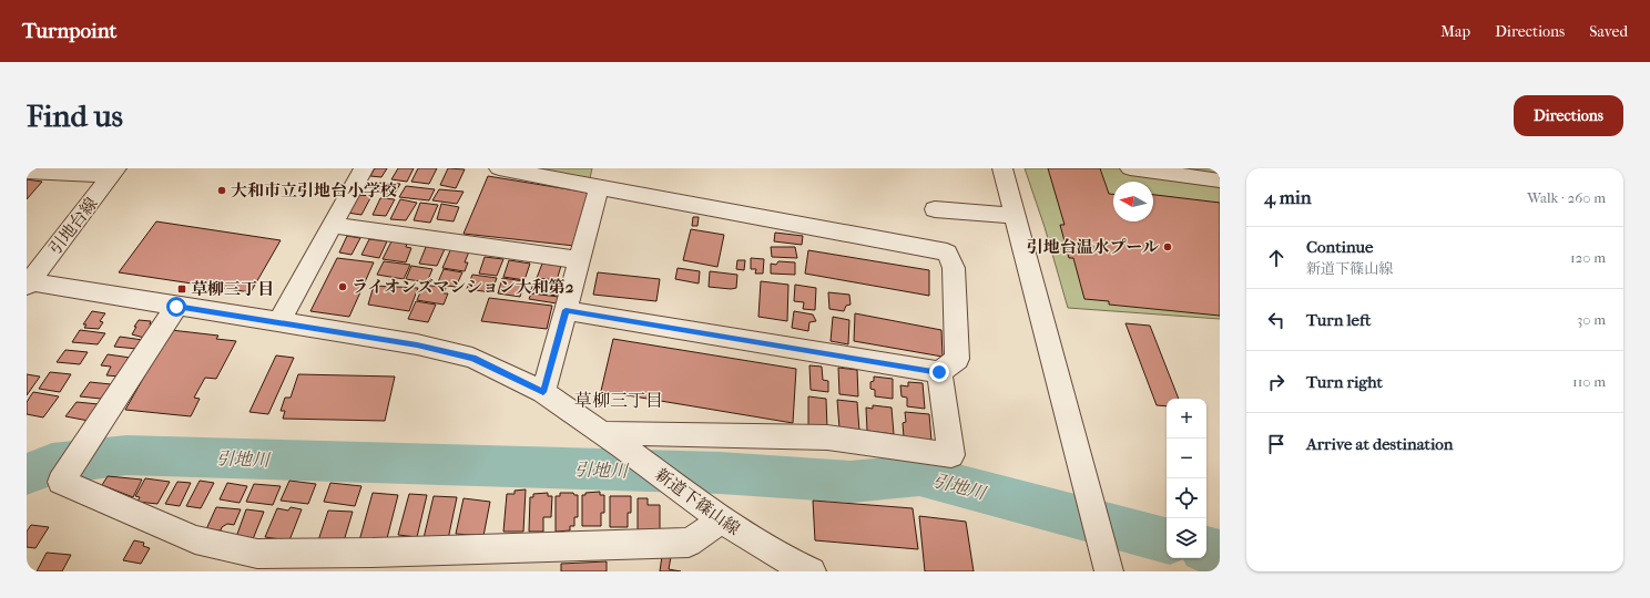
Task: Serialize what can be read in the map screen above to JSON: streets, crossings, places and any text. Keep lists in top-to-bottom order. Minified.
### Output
{"streets":{"street":["引地台線","新道下篠山線"]},"crossings":[["引地台線","新道下篠山線"]],"districts":["草柳三丁目"],"water":["引地川"],"places":{"other":["大和市立引地台小学校","引地台温水プール","ライオンズマンション大和第2"],"transit":["草柳三丁目"]},"north":"left","page":{"header":"Turnpoint","nav":["Map","Directions","Saved"],"buttons":"Directions","title":"Find us","heading":["4 min","Walk · 260 m"],"list":[["Continue","新道下篠山線","120 m"],["Turn left","30 m"],["Turn right","110 m"],"Arrive at destination"],"map_buttons":["+","−"]}}
